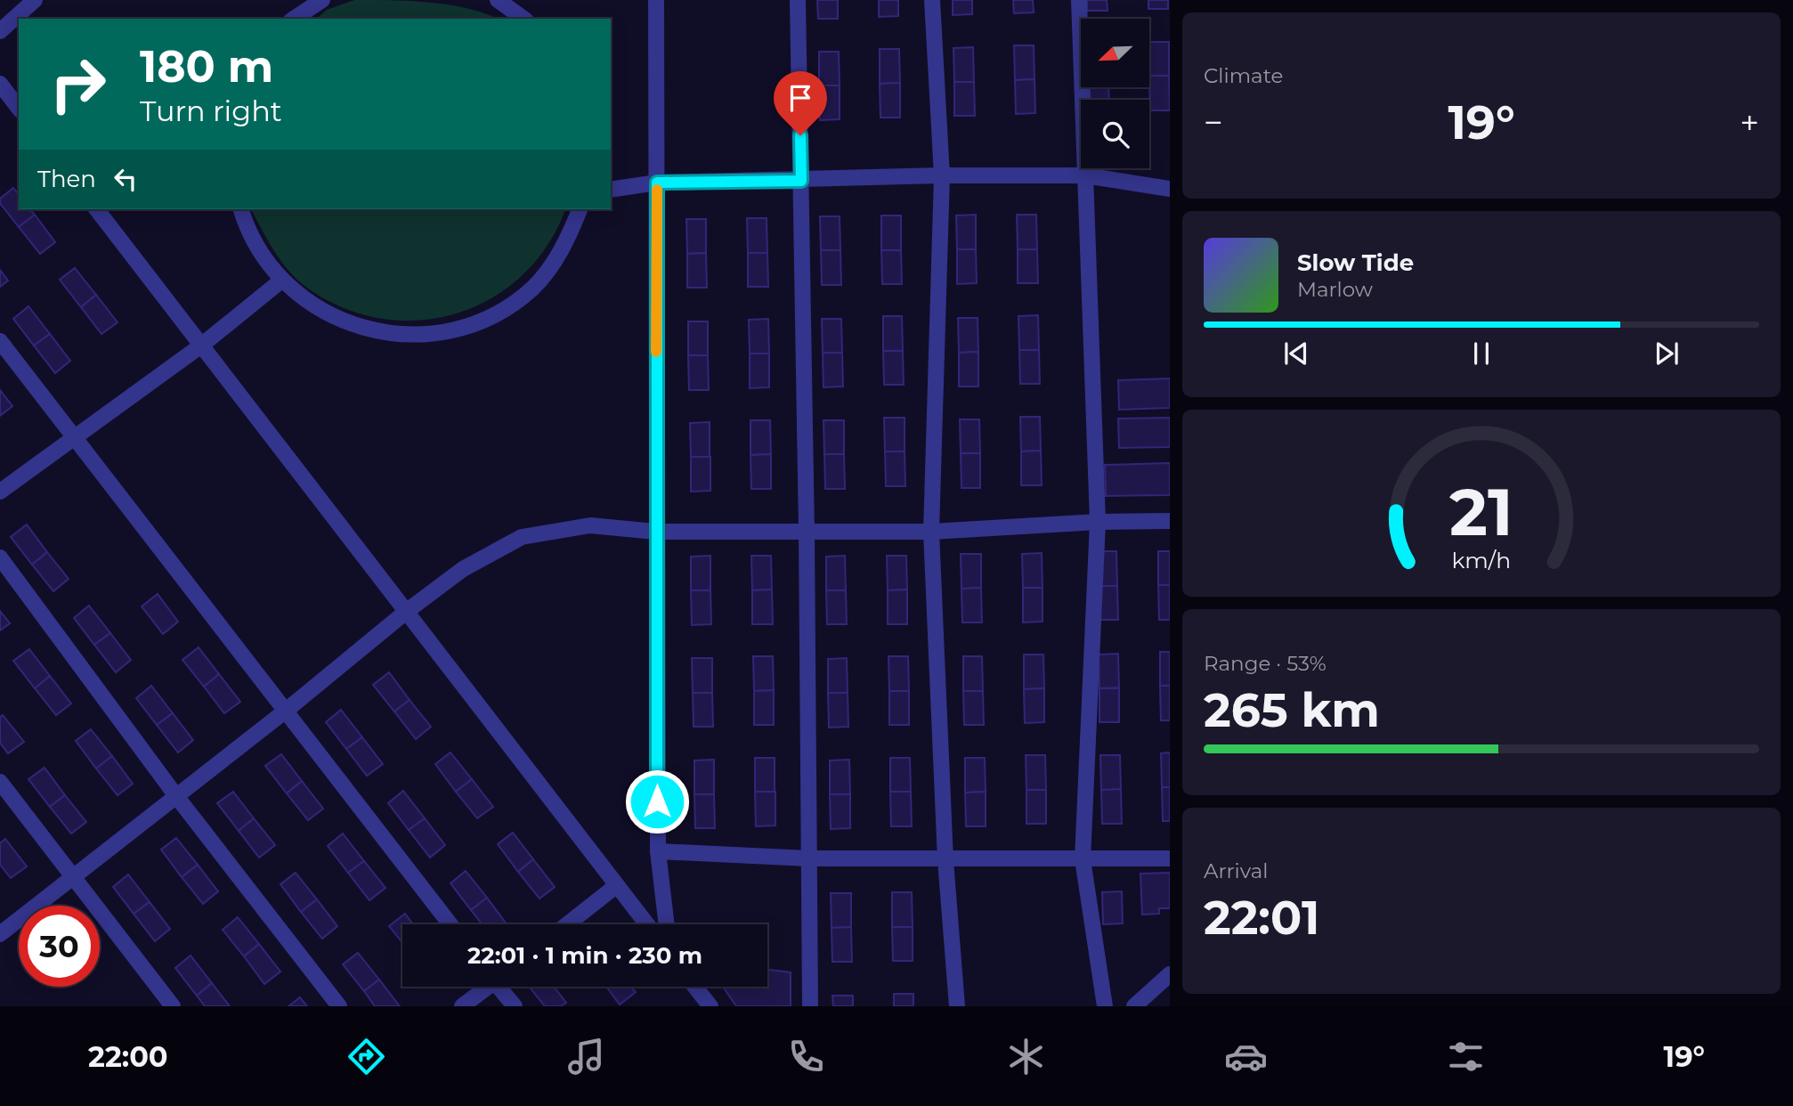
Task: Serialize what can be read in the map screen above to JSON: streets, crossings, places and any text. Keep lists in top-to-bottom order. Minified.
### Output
{"north":"bottom left","page":{"tile":["Climate",["Range · 53%","265 km"],["Arrival","22:01"]],"turn":["180 m","Turn right"],"heat":["−","19°","+"],"then":"Then","song":["Slow Tide","Marlow"],"limit":"30","trip":"22:01 · 1 min · 230 m","tabs":["22:00","19°"],"gauge":["21","km/h"]}}
